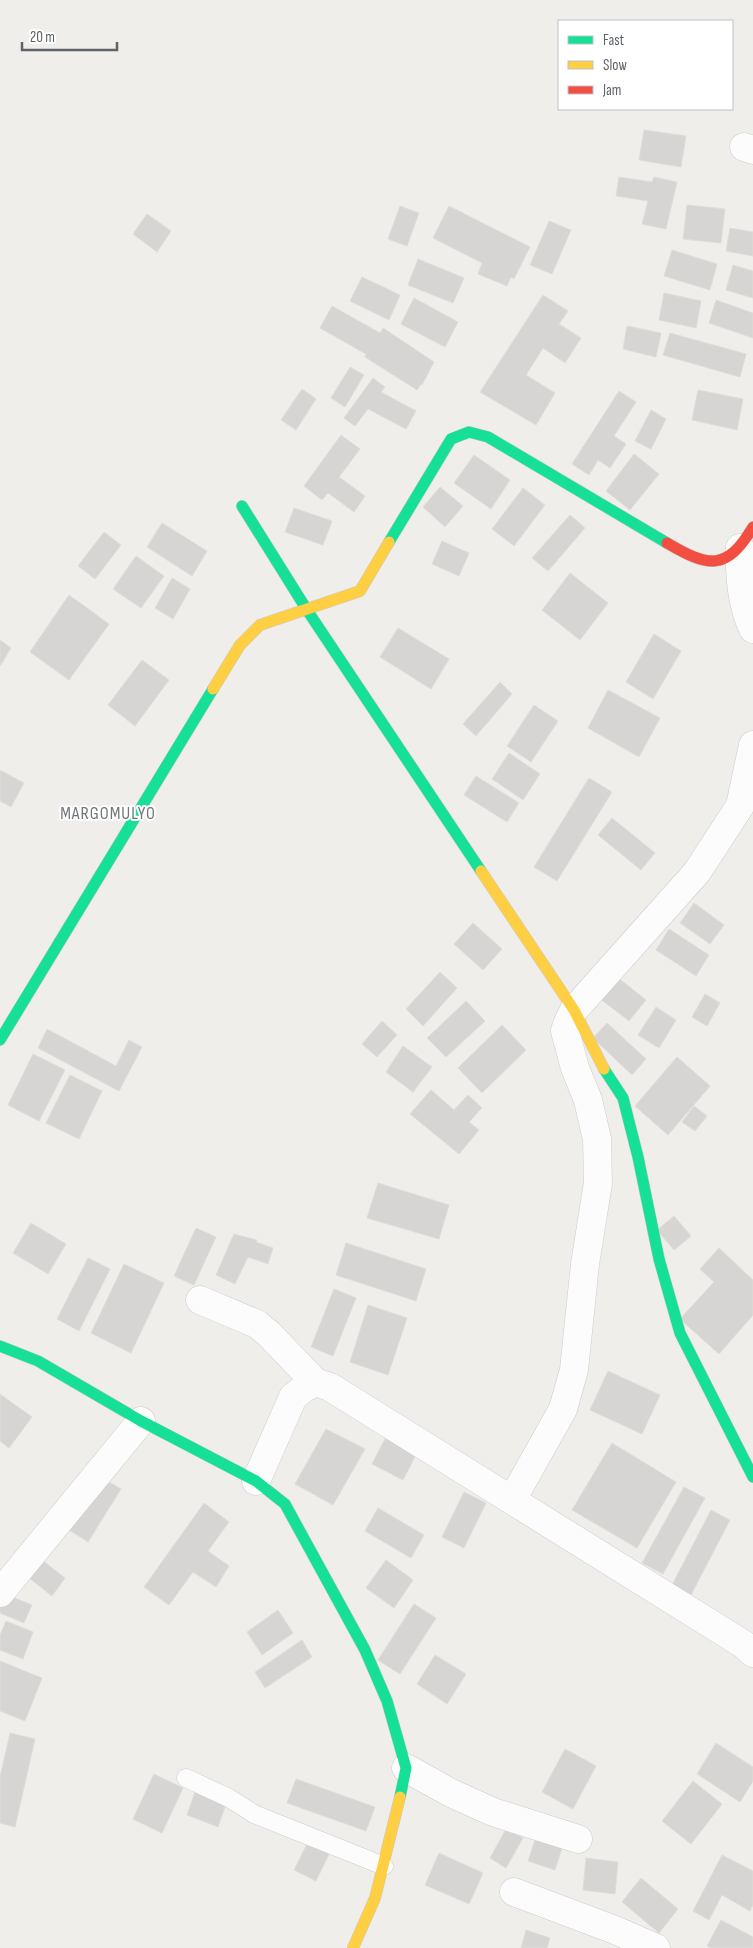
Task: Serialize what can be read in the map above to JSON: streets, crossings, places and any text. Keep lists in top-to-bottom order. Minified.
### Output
{"districts":["MARGOMULYO"],"legend":["Fast","Slow","Jam"],"scale_bar":"20 m"}
